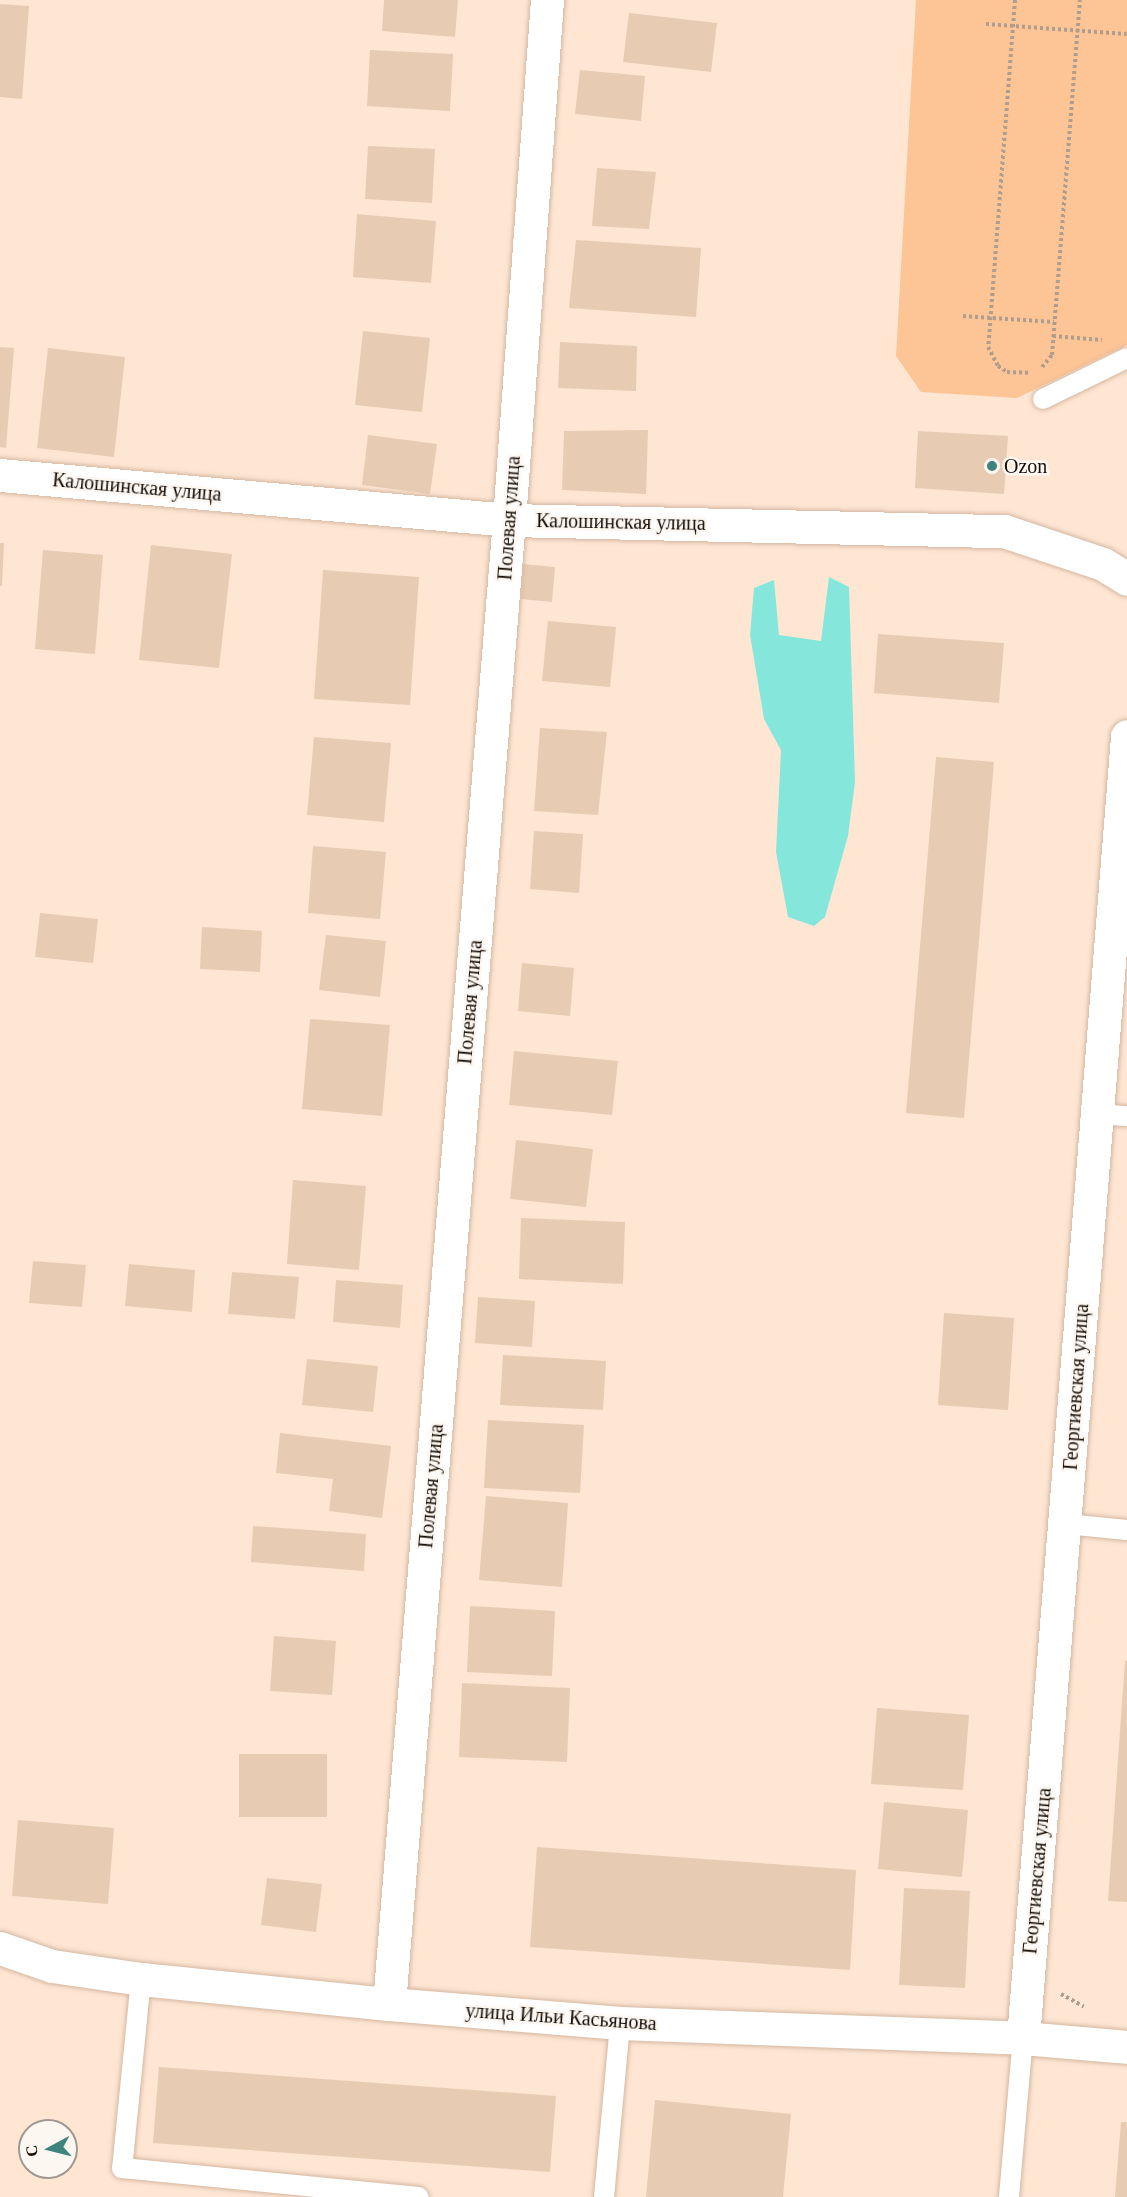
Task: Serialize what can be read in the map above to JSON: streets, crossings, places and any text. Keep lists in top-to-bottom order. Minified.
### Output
{"streets":{"street":["Калошинская улица","Полевая улица","Георгиевская улица","улица Ильи Касьянова"]},"crossings":[["Калошинская улица","Полевая улица"],["Полевая улица","улица Ильи Касьянова"],["Георгиевская улица","улица Ильи Касьянова"]],"places":["Ozon"],"north":"left"}
